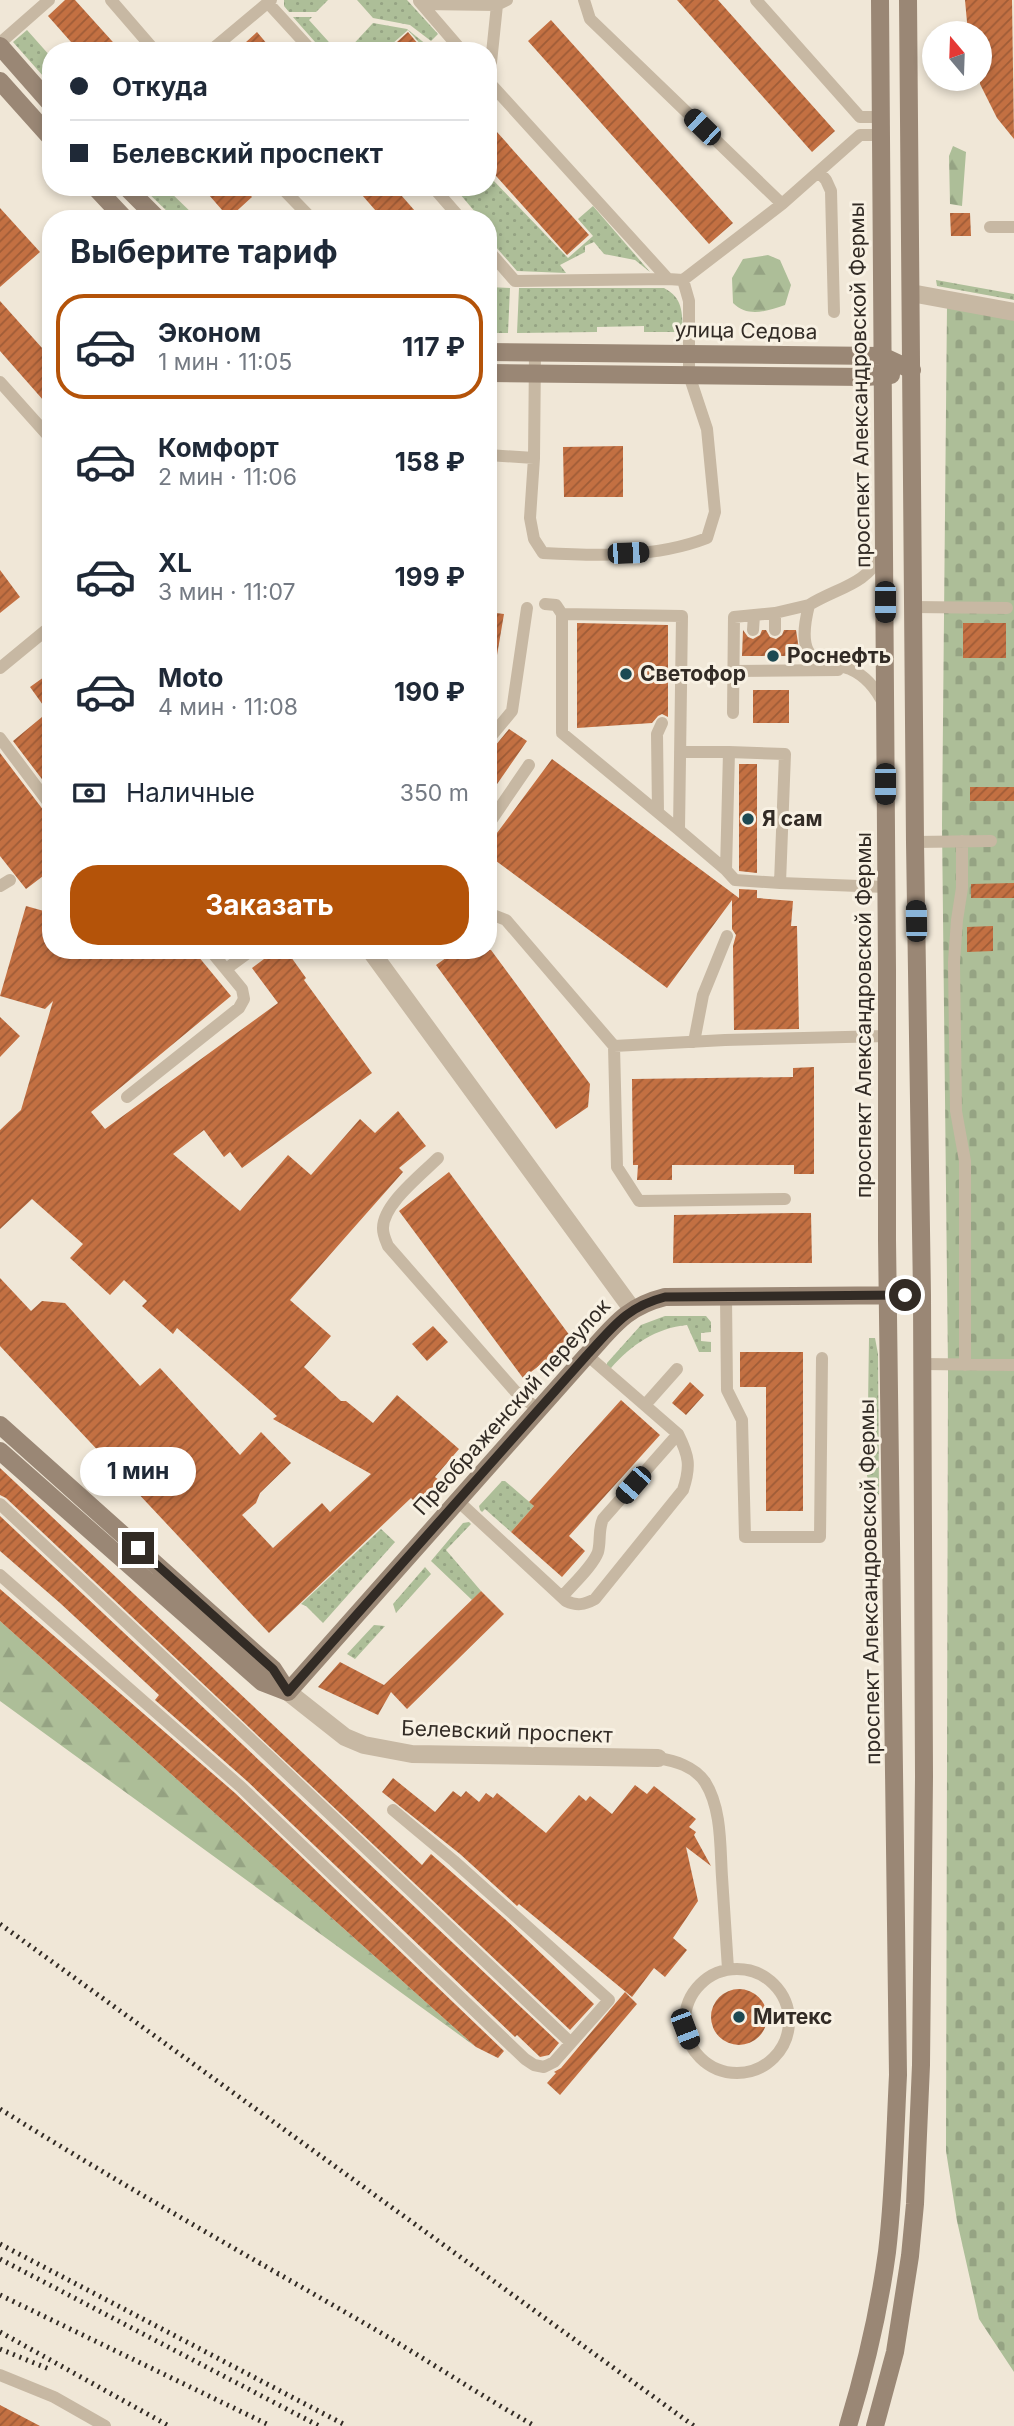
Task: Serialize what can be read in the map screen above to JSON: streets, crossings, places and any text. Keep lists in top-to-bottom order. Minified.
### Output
{"streets":{"main road":["улица Седова","проспект Александровской Фермы","Преображенский переулок","Белевский проспект"]},"crossings":[["улица Седова","проспект Александровской Фермы"],["проспект Александровской Фермы","Преображенский переулок"],["Преображенский переулок","Белевский проспект"]],"places":["Роснефть","Светофор","Я сам","Митекс"],"north":"top","page":{"banner":["Откуда","Белевский проспект"],"heading":"Выберите тариф","list":[{"name":"Эконом","note":"1 мин · 11:05","value":"117 ₽"},{"name":"Комфорт","note":"2 мин · 11:06","value":"158 ₽"},{"name":"XL","note":"3 мин · 11:07","value":"199 ₽"},{"name":"Moto","note":"4 мин · 11:08","value":"190 ₽"}],"pay":["Наличные","350 m"],"buttons":"Заказать","bubble":"1 мин"}}
